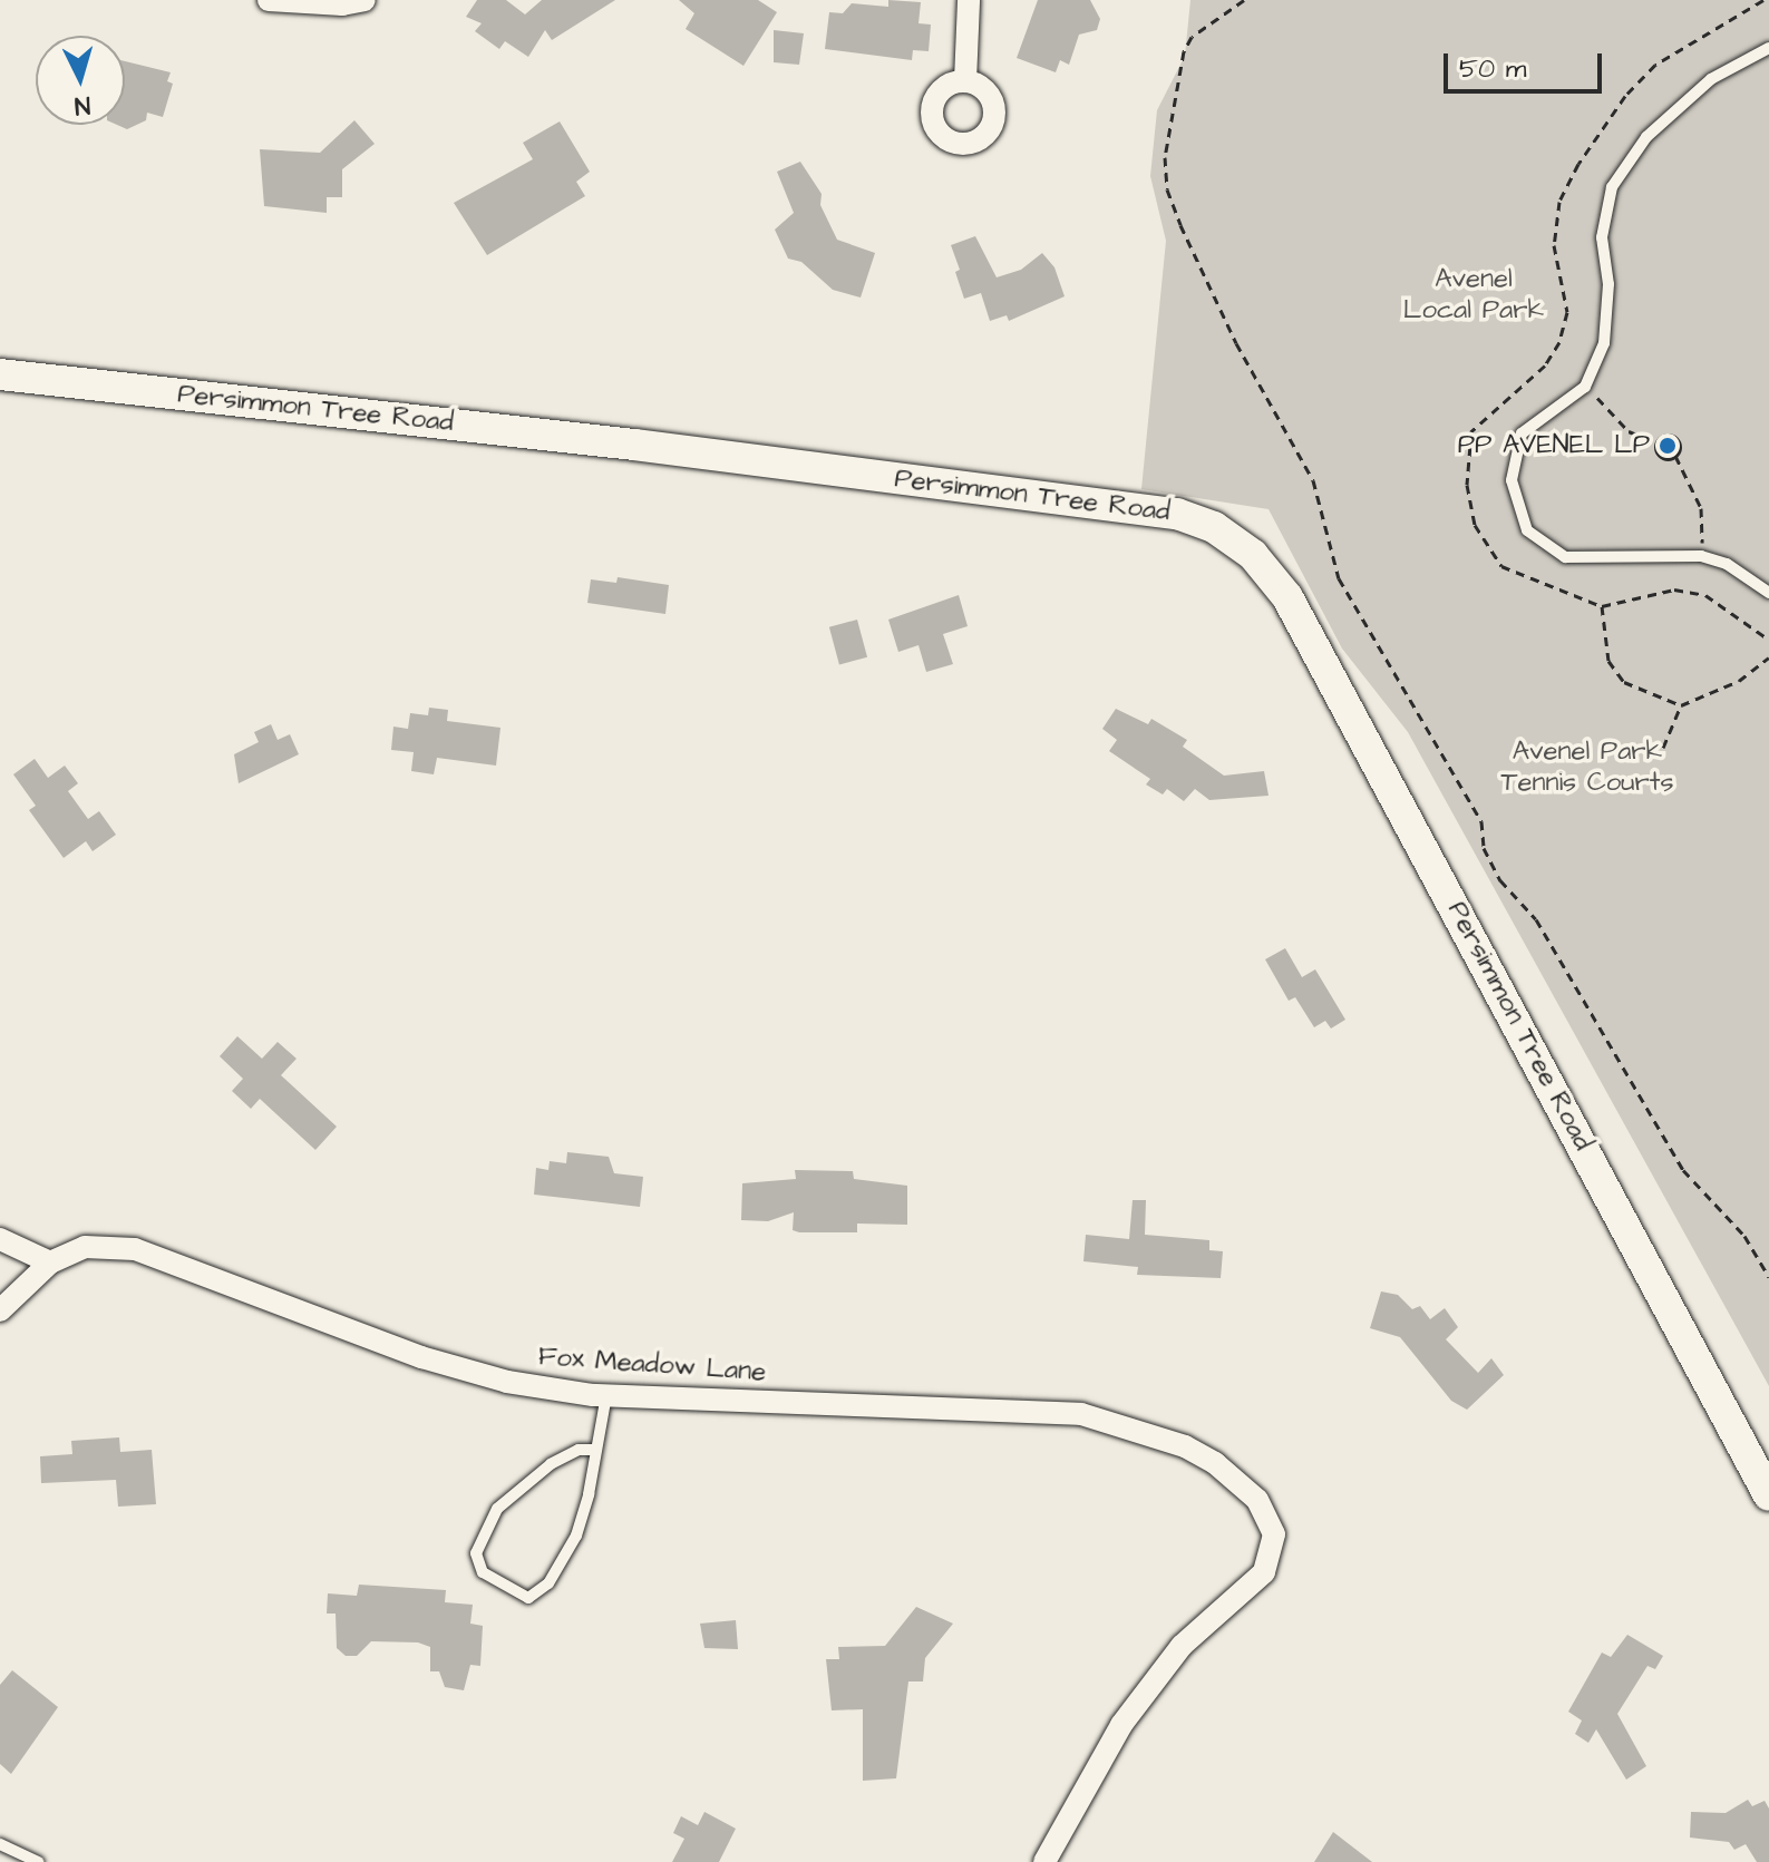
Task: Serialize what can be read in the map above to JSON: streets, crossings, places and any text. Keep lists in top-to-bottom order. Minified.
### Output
{"streets":{"main road":["Persimmon Tree Road"],"street":["Fox Meadow Lane"]},"parks":["Avenel Local Park","Avenel Park Tennis Courts"],"places":["PP AVENEL LP"],"scale_bar":"50 m","north":"bottom"}
